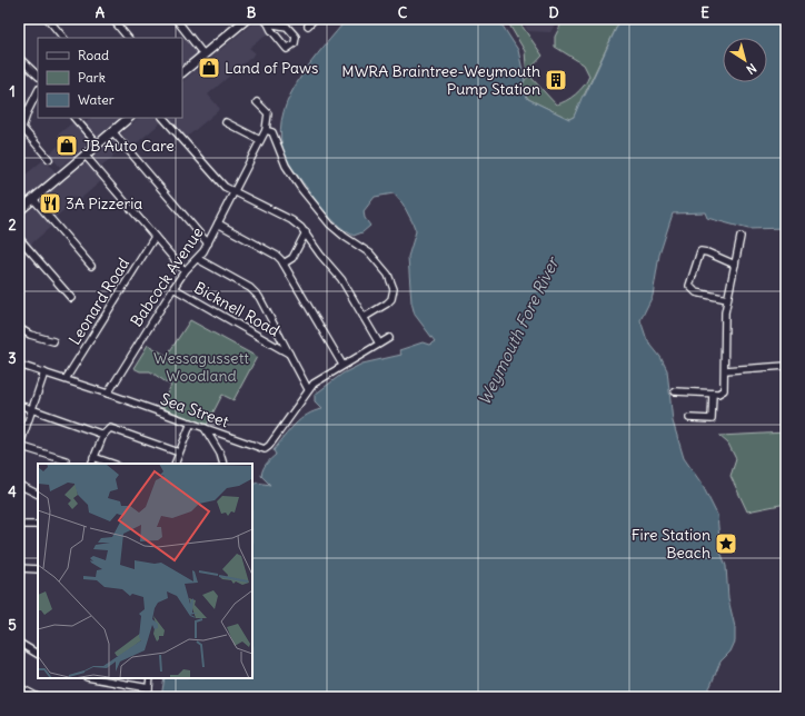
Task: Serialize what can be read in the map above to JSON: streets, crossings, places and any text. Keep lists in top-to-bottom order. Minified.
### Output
{"streets":{"street":["Babcock Avenue","Leonard Road","Bicknell Road","Sea Street"]},"crossings":[["Babcock Avenue","Bicknell Road"],["Babcock Avenue","Sea Street"],["Leonard Road","Sea Street"]],"water":["Weymouth Fore River"],"parks":["Wessagussett Woodland"],"places":{"shop":["Land of Paws","JB Auto Care"],"building":["MWRA Braintree-Weymouth Pump Station"],"restaurant":["3A Pizzeria"],"place":["Fire Station Beach"]},"legend":["Road","Park","Water"],"north":"bottom right","grid":{"columns":["A","B","C","D","E"],"rows":["1","2","3","4","5"]}}
